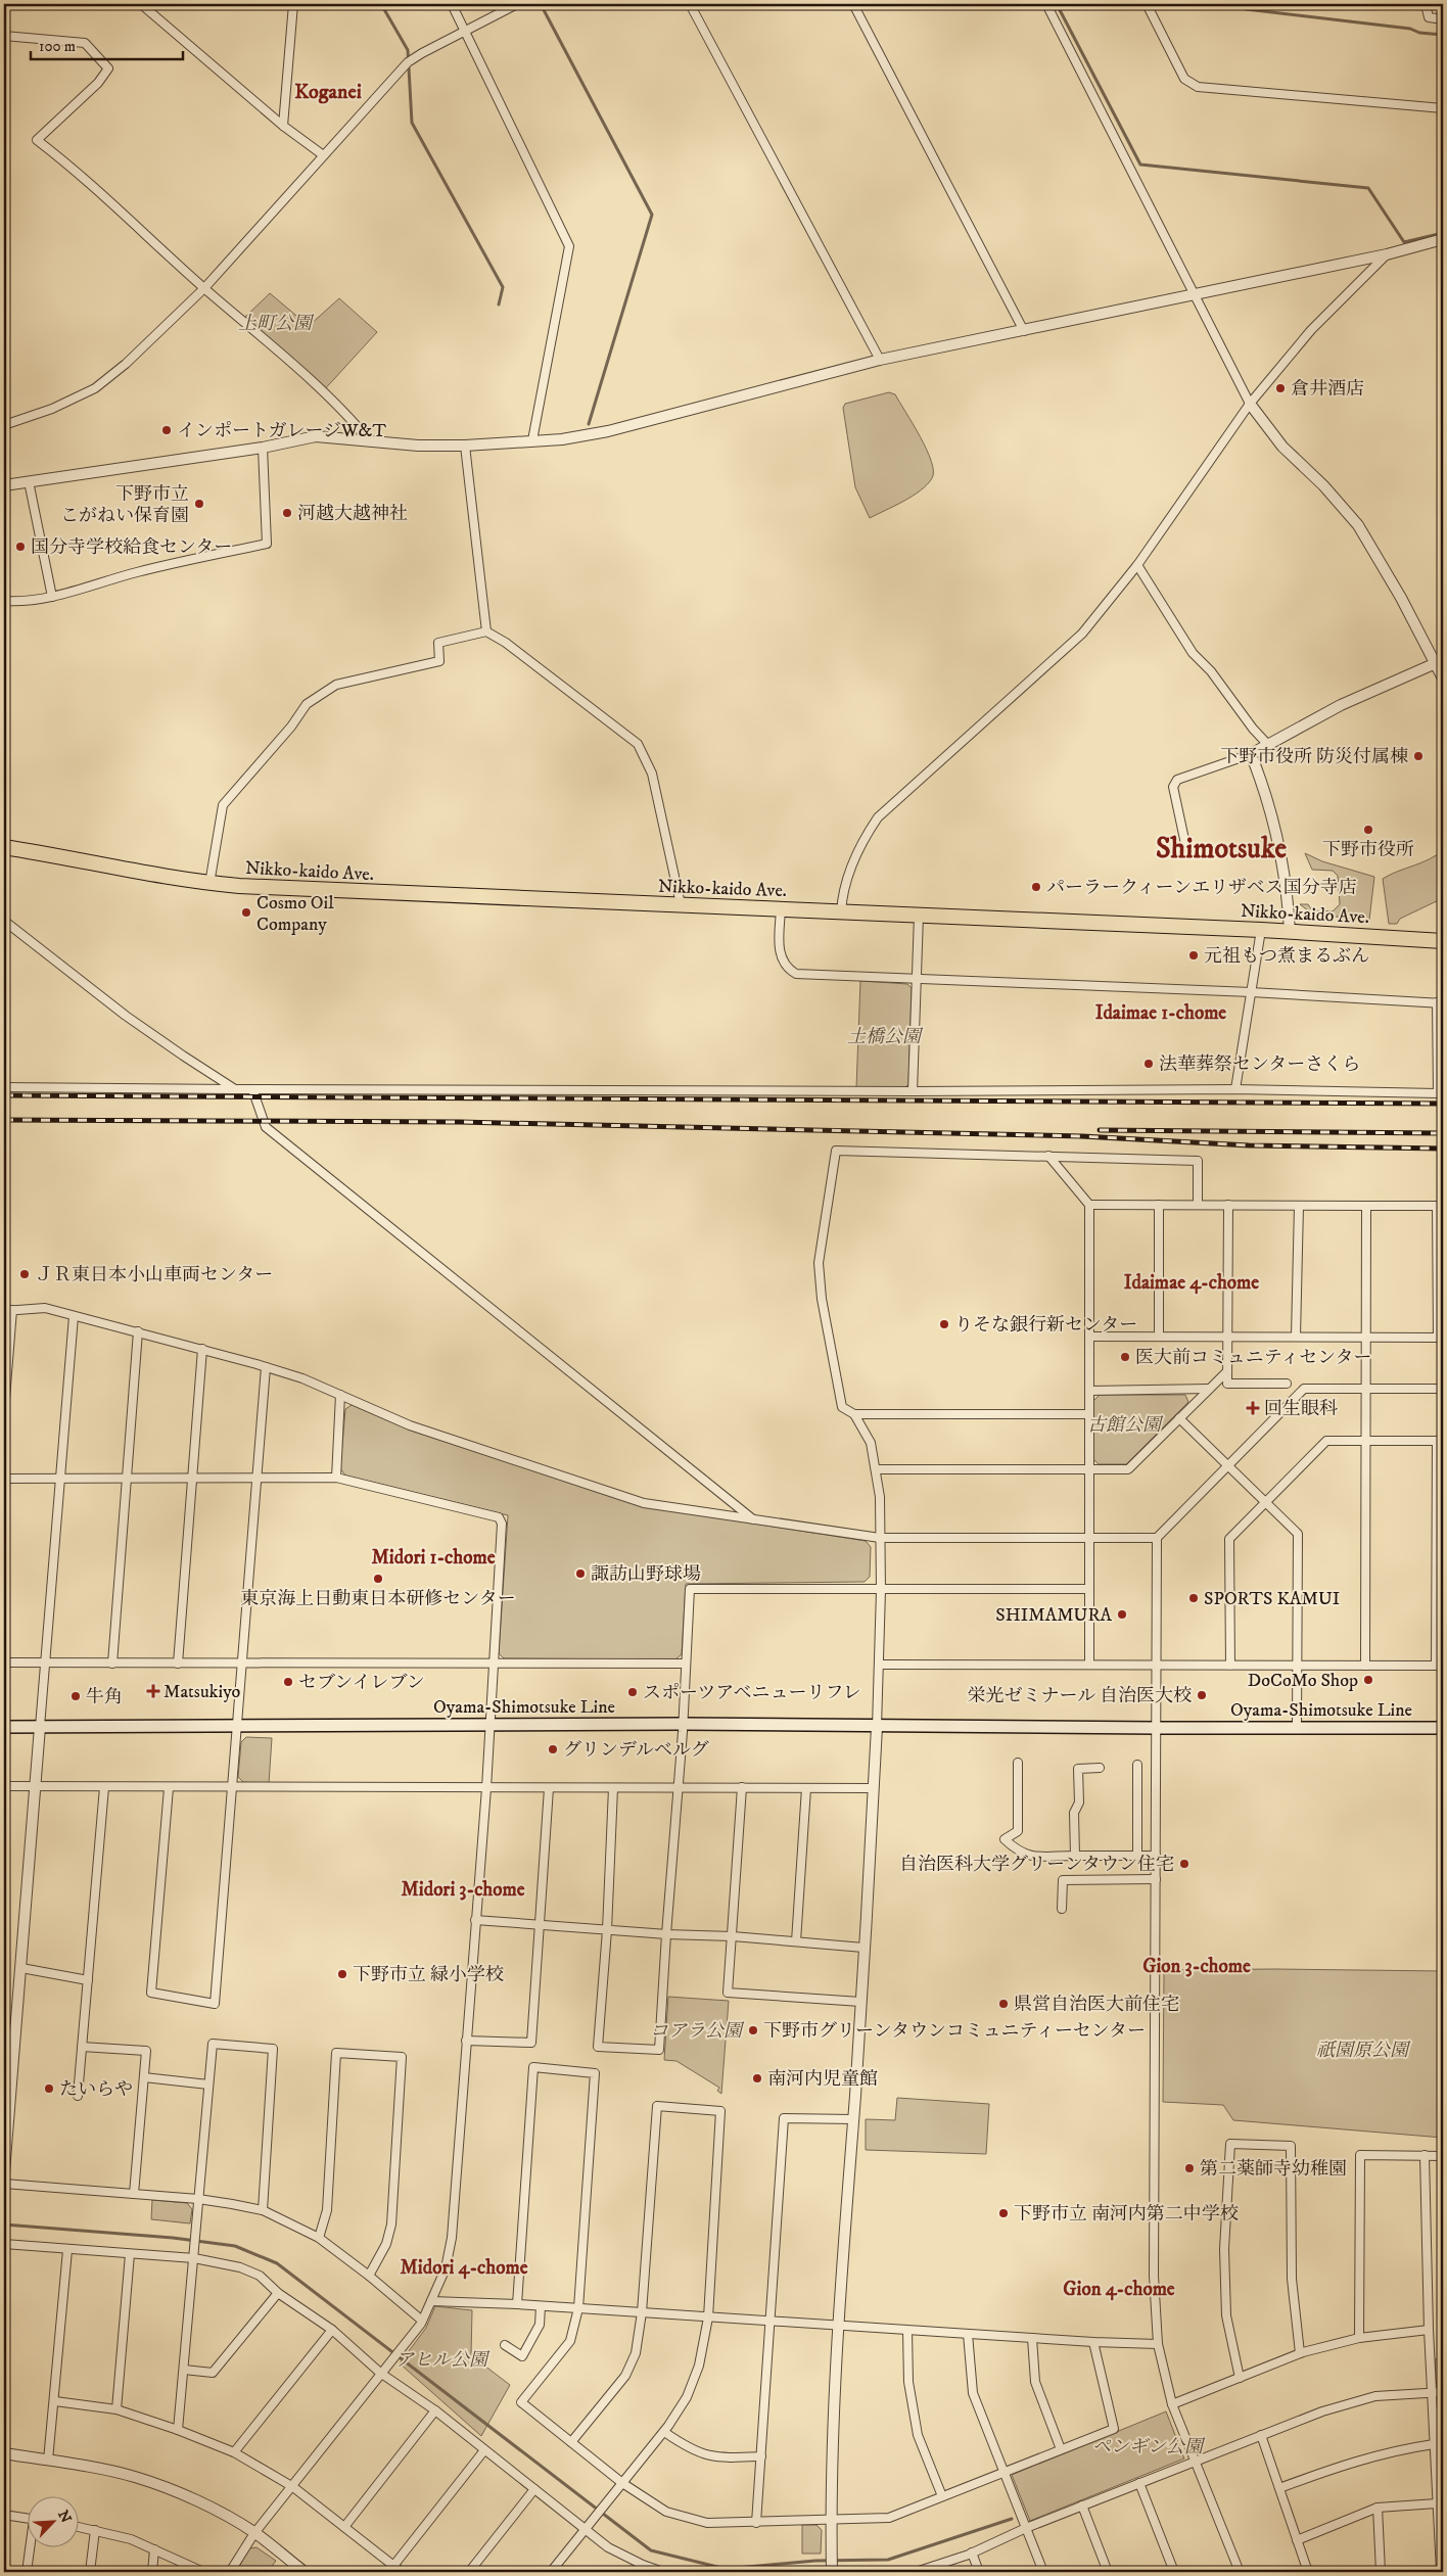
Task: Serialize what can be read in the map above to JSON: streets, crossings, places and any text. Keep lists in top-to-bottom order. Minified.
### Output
{"streets":{"highway":["Nikko-kaido Ave."],"main road":["Oyama-Shimotsuke Line"]},"districts":["Koganei","Shimotsuke","Idaimae 1-chome","Idaimae 4-chome","Midori 1-chome","Midori 3-chome","Gion 3-chome","Midori 4-chome","Gion 4-chome"],"parks":["上町公園","土橋公園","古館公園","コアラ公園","祇園原公園","アヒル公園","ペンギン公園"],"places":{"other":["倉井酒店","インポートガレージW&T","下野市立 こがねい保育園","河越大越神社","国分寺学校給食センター","下野市役所 防災付属棟","下野市役所","パーラークィーンエリザベス国分寺店","Cosmo Oil Company","元祖もつ煮まるぶん","法華葬祭センターさくら","ＪＲ東日本小山車両センター","りそな銀行新センター","医大前コミュニティセンター","諏訪山野球場","東京海上日動東日本研修センター","SPORTS KAMUI","SHIMAMURA","DoCoMo Shop","セブンイレブン","スポーツアベニューリフレ","栄光ゼミナール 自治医大校","牛角","グリンデルベルグ","自治医科大学グリーンタウン住宅","下野市立 緑小学校","県営自治医大前住宅","下野市グリーンタウンコミュニティーセンター","南河内児童館","たいらや","第二薬師寺幼稚園","下野市立 南河内第二中学校"],"health":["回生眼科","Matsukiyo"]},"scale_bar":"100 m","north":"top right"}
